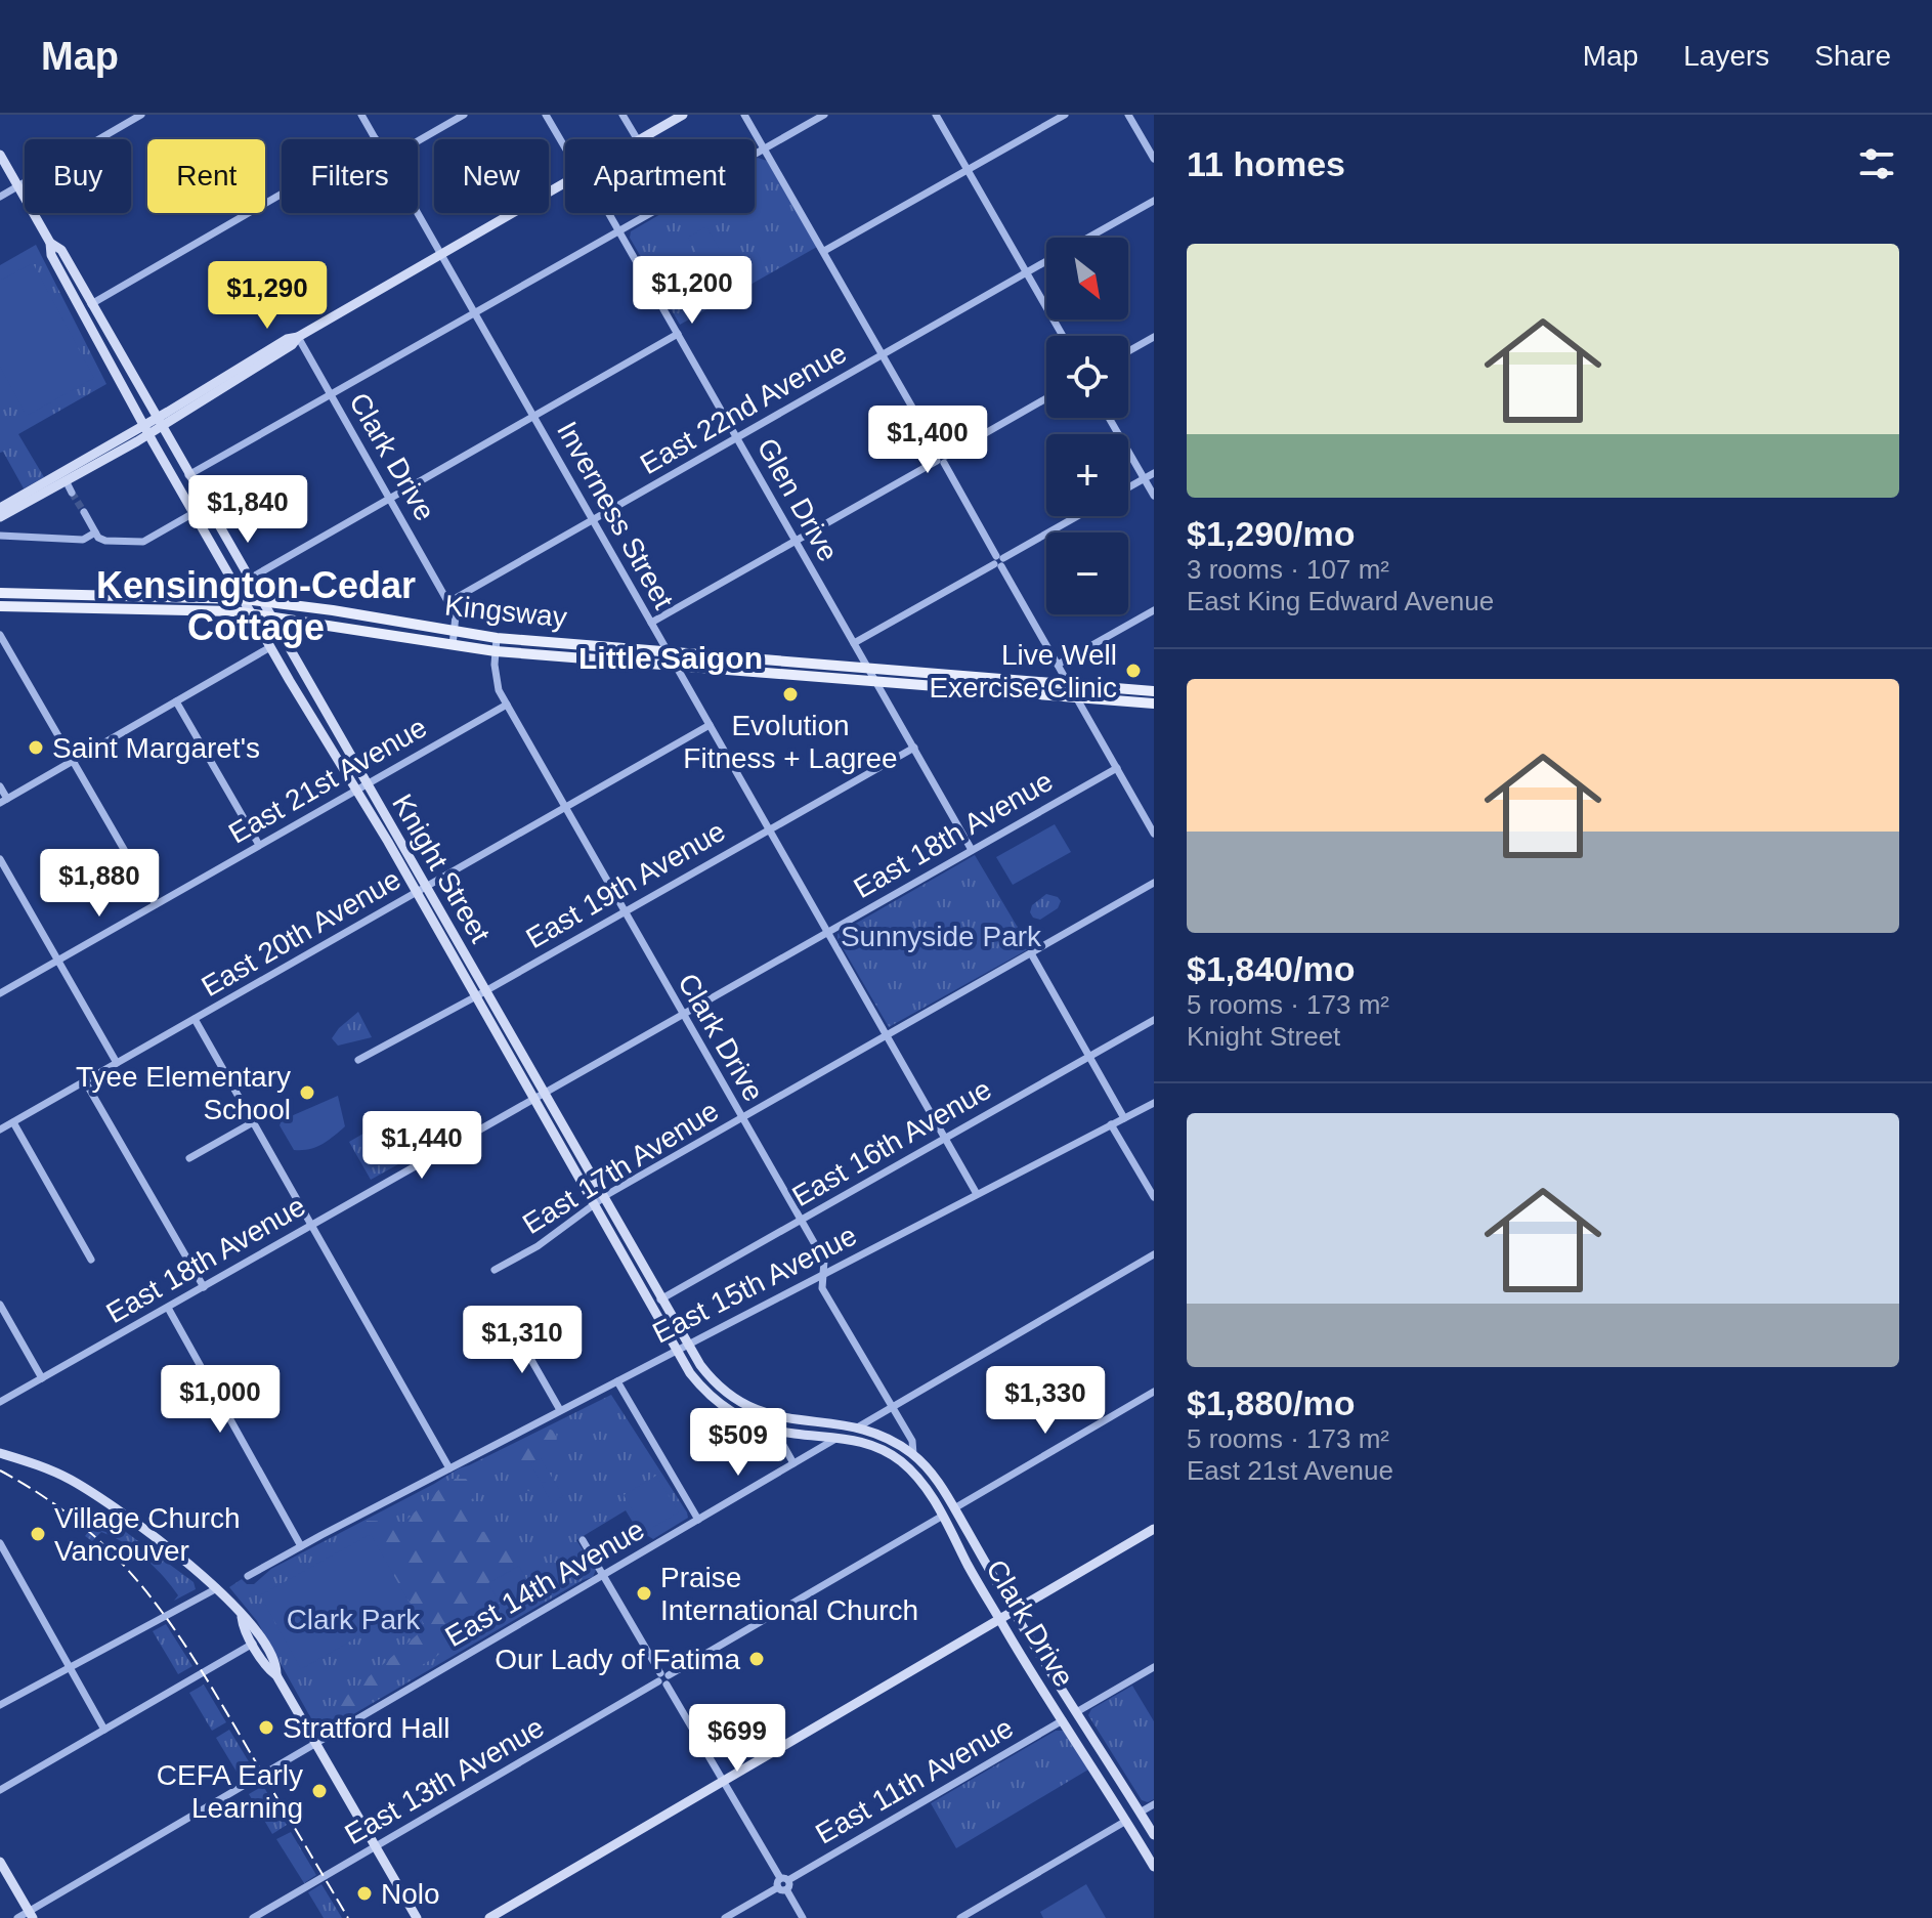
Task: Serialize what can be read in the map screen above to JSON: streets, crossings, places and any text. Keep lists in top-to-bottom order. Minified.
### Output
{"streets":{"main road":["Clark Drive","Kingsway","Knight Street"],"street":["East 22nd Avenue","Glen Drive","Inverness Street","East 21st Avenue","East 18th Avenue","East 19th Avenue","East 20th Avenue","East 16th Avenue","East 17th Avenue","East 15th Avenue","East 14th Avenue","East 13th Avenue","East 11th Avenue"]},"crossings":[["East 22nd Avenue","Clark Drive"],["East 22nd Avenue","Glen Drive"],["East 22nd Avenue","Inverness Street"],["Clark Drive","Kingsway"],["Clark Drive","East 21st Avenue"],["Clark Drive","East 18th Avenue"],["Clark Drive","Knight Street"],["Clark Drive","East 19th Avenue"],["Clark Drive","East 20th Avenue"],["Clark Drive","East 16th Avenue"],["Clark Drive","East 17th Avenue"],["Clark Drive","East 15th Avenue"],["Clark Drive","East 14th Avenue"],["Clark Drive","East 13th Avenue"],["Clark Drive","East 11th Avenue"],["Glen Drive","Kingsway"],["Glen Drive","East 18th Avenue"],["Glen Drive","East 19th Avenue"],["Inverness Street","Kingsway"],["Inverness Street","East 18th Avenue"],["Inverness Street","East 19th Avenue"],["Inverness Street","East 20th Avenue"],["Inverness Street","East 16th Avenue"],["Inverness Street","East 17th Avenue"],["Inverness Street","East 15th Avenue"],["Kingsway","Knight Street"],["East 21st Avenue","Knight Street"],["East 18th Avenue","Knight Street"],["Knight Street","East 19th Avenue"],["Knight Street","East 20th Avenue"],["Knight Street","East 16th Avenue"],["Knight Street","East 17th Avenue"],["Knight Street","East 15th Avenue"],["Knight Street","East 14th Avenue"]],"districts":["Kensington-Cedar Cottage","Little Saigon"],"parks":["Sunnyside Park","Clark Park"],"places":["Live Well Exercise Clinic","Evolution Fitness + Lagree","Saint Margaret's","Tyee Elementary School","Village Church Vancouver","Praise International Church","Our Lady of Fatima","Stratford Hall","CEFA Early Learning","Nolo"],"north":"bottom right","page":{"header":"Map","nav":["Map","Layers","Share"],"heading":"11 homes","chip":["Buy","Rent","Filters","New","Apartment"],"list":[{"name":"$1,290/mo","note":"3 rooms · 107 m² · East King Edward Avenue"},{"name":"$1,840/mo","note":"5 rooms · 173 m² · Knight Street"},{"name":"$1,880/mo","note":"5 rooms · 173 m² · East 21st Avenue"}],"map_buttons":["+","−"],"price":["$1,200","$1,290","$1,400","$1,840","$1,880","$1,440","$1,310","$1,000","$1,330","$509","$699"]}}
